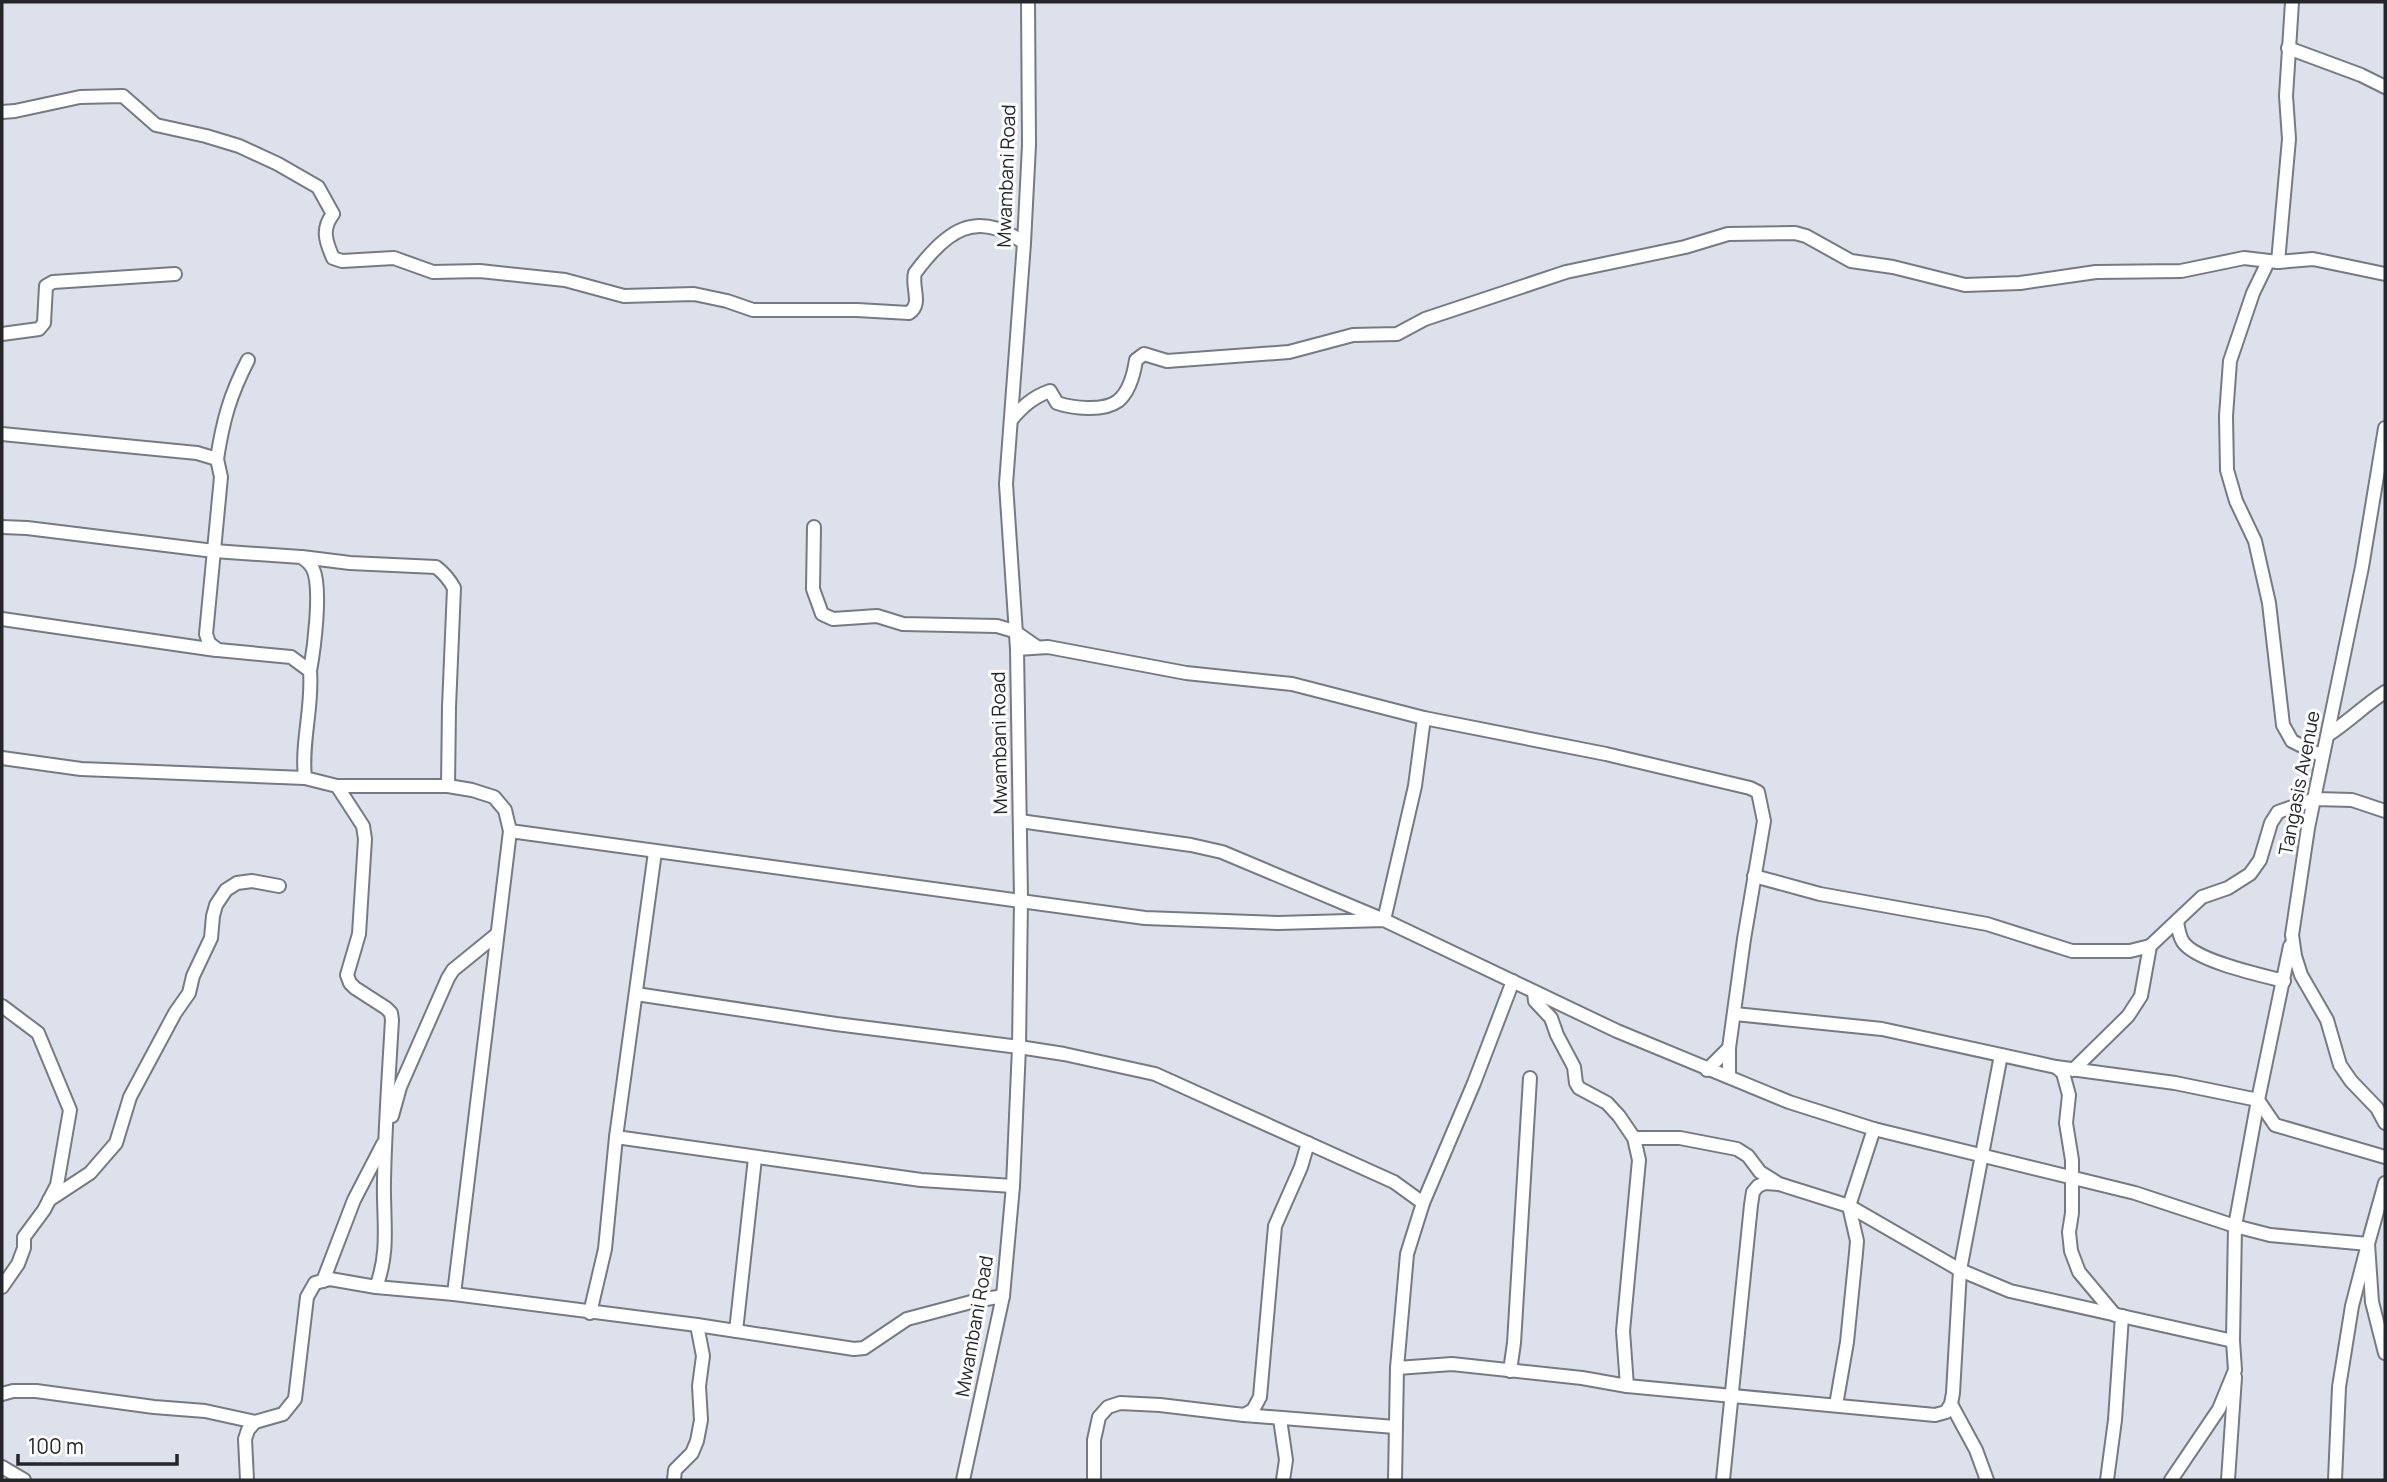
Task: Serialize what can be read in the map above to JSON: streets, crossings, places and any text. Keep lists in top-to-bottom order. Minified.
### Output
{"streets":{"street":["Mwambani Road","Tangasis Avenue"]},"scale_bar":"100 m"}
